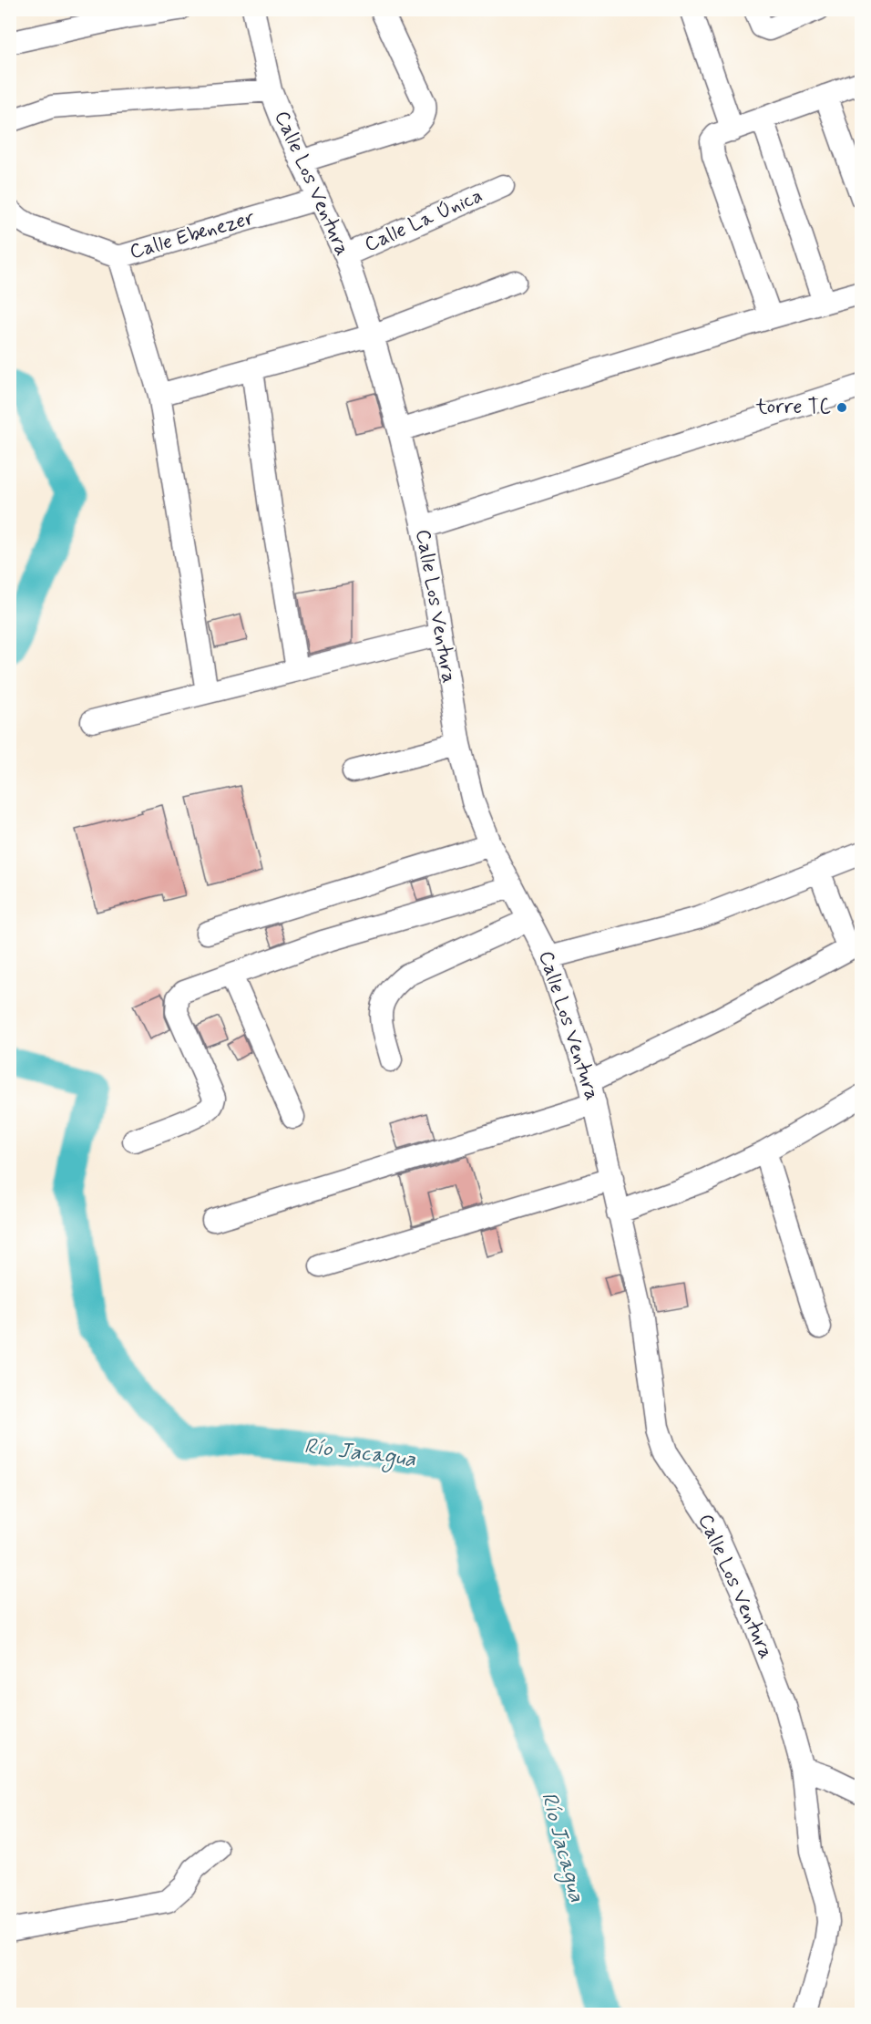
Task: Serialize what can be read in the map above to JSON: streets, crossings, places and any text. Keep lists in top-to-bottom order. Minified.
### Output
{"streets":{"street":["Calle Los Ventura","Calle La Única","Calle Ebenezer"]},"crossings":[["Calle Los Ventura","Calle La Única"],["Calle Los Ventura","Calle Ebenezer"]],"water":["Río Jacagua"],"places":["torre TC"]}
